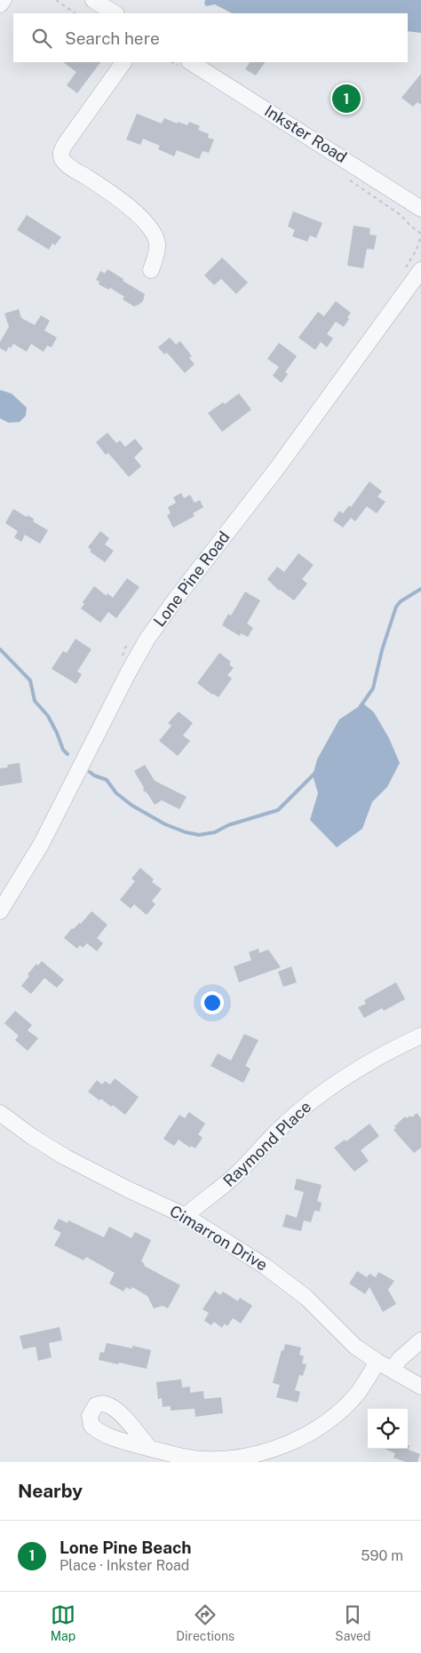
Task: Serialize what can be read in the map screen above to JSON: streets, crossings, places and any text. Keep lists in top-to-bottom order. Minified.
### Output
{"streets":{"street":["Inkster Road","Lone Pine Road","Raymond Place","Cimarron Drive"]},"crossings":[["Raymond Place","Cimarron Drive"]],"page":{"search":"Search here","pins":"1","heading":"Nearby","list":[{"mark":"1","name":"Lone Pine Beach","note":"Place · Inkster Road","value":"590 m"}],"nav":["Map","Directions","Saved"]}}
